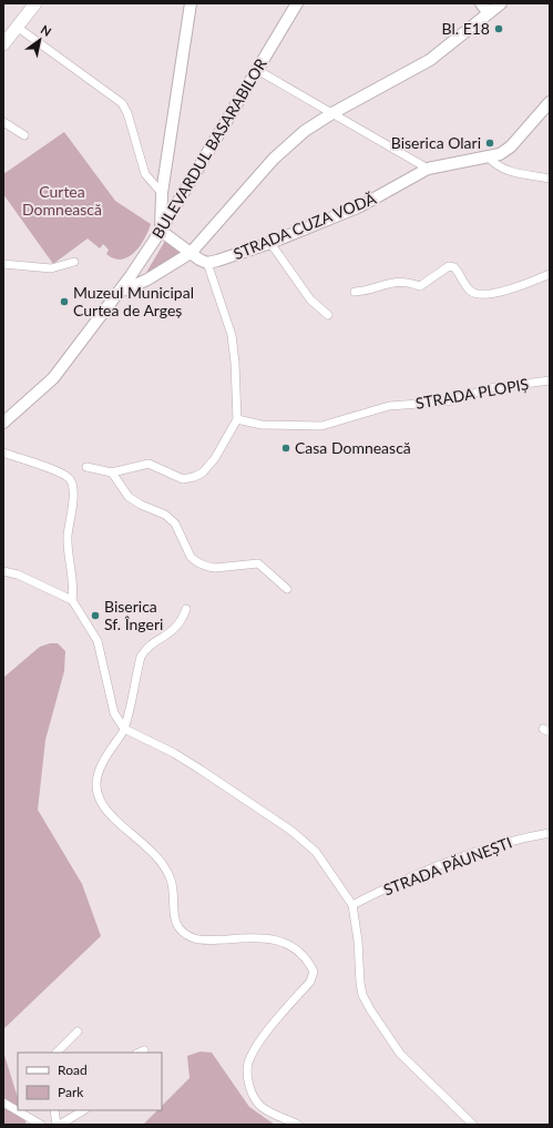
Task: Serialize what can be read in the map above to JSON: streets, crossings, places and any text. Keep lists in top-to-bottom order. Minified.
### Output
{"streets":{"street":["BULEVARDUL BASARABILOR","STRADA CUZA VODĂ","STRADA PLOPIȘ","STRADA PĂUNEȘTI"]},"parks":["Curtea Domnească"],"places":["Bl. E18","Biserica Olari","Muzeul Municipal Curtea de Argeș","Casa Domnească","Biserica Sf. Îngeri"],"legend":["Road","Park"],"north":"top right"}
